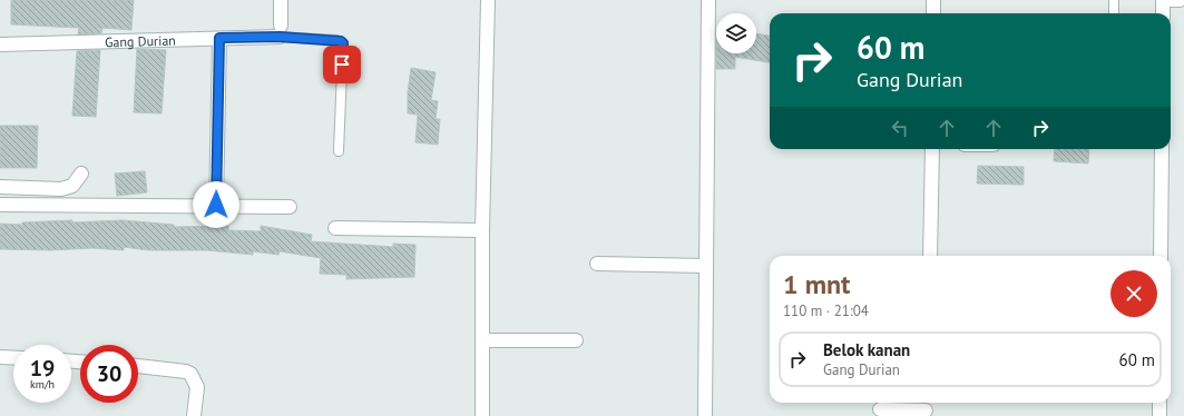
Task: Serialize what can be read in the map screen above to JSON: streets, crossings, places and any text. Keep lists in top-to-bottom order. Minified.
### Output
{"streets":{"street":["Gang Durian"]},"page":{"turn":["60 m","Gang Durian"],"heading":["1 mnt","110 m · 21:04"],"list":[{"name":"Belok kanan","note":"Gang Durian","value":"60 m"}],"speed":"19 km/h","limit":"30"}}
